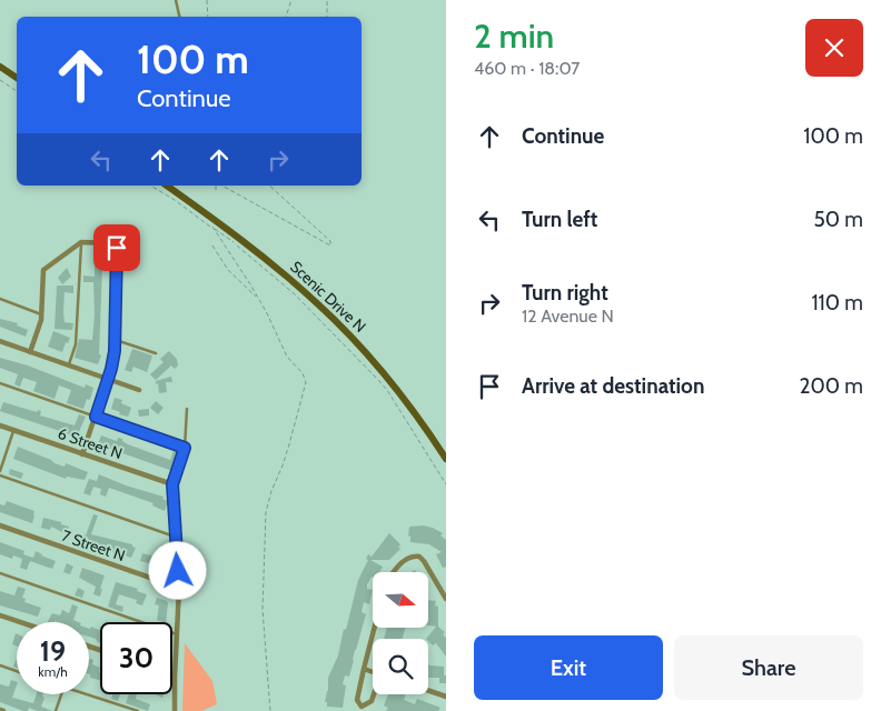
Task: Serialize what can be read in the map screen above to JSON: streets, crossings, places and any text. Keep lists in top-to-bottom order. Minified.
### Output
{"streets":{"main road":["Scenic Drive N"],"street":["6 Street N","7 Street N"]},"north":"right","page":{"heading":["2 min","460 m · 18:07"],"turn":["100 m","Continue"],"list":[{"name":"Continue","value":"100 m"},{"name":"Turn left","value":"50 m"},{"name":"Turn right","note":"12 Avenue N","value":"110 m"},{"name":"Arrive at destination","value":"200 m"}],"speed":"19 km/h","limit":"30","buttons":["Exit","Share"]}}
